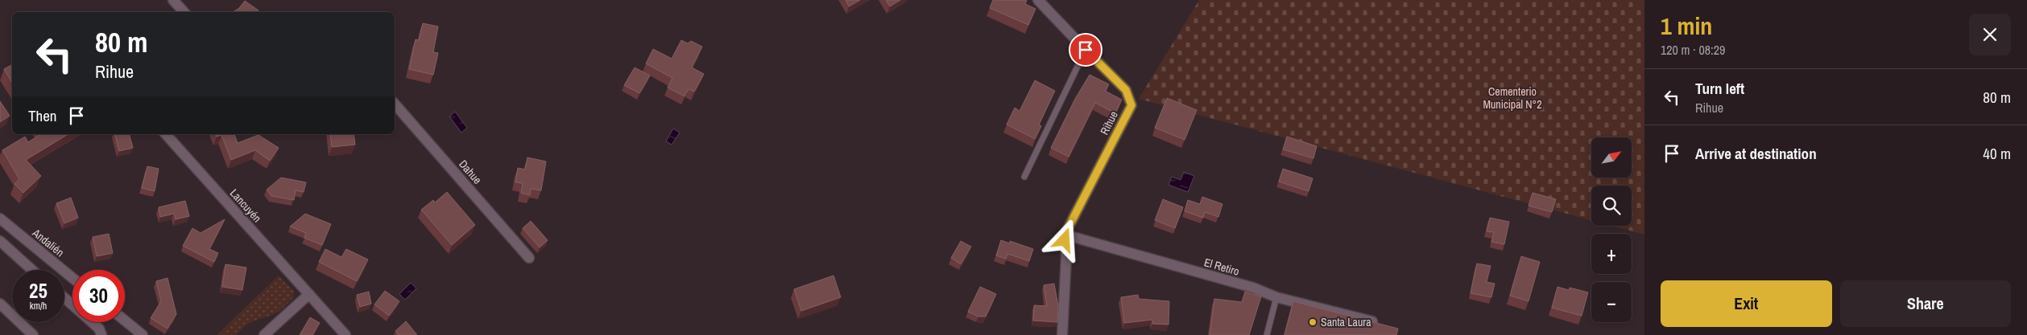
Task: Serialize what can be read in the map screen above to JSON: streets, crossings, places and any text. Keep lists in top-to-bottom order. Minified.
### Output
{"streets":{"street":["Rihue","Dahue","Lancuyén","Andalién","El Retiro"]},"crossings":[["Rihue","El Retiro"]],"parks":["Cementerio Municipal N°2"],"places":["Santa Laura"],"north":"top right","page":{"heading":["1 min","120 m · 08:29"],"turn":["80 m","Rihue"],"list":[{"name":"Turn left","note":"Rihue","value":"80 m"},{"name":"Arrive at destination","value":"40 m"}],"then":"Then","map_buttons":["+","−"],"speed":"25 km/h","limit":"30","buttons":["Exit","Share"]}}
